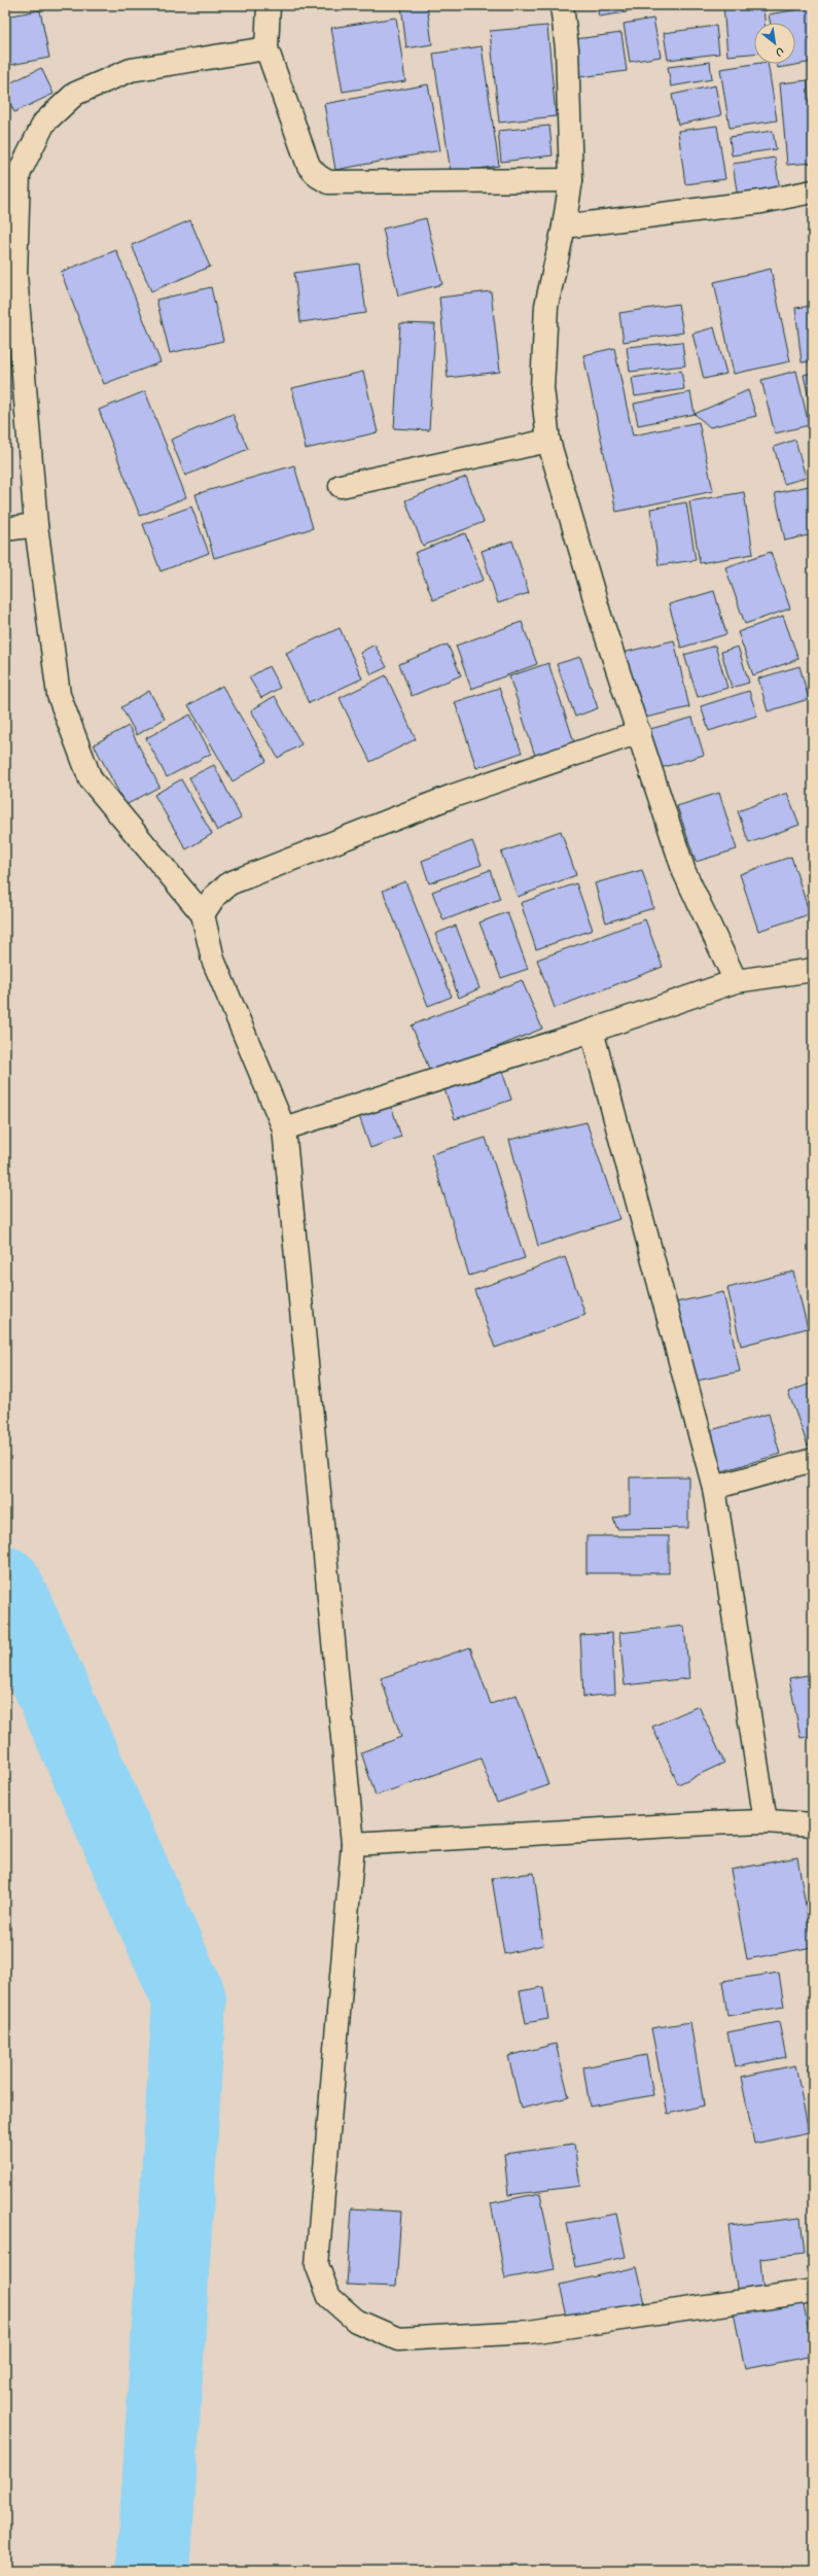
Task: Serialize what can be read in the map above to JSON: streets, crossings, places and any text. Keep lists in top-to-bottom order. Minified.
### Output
{"north":"bottom right"}
